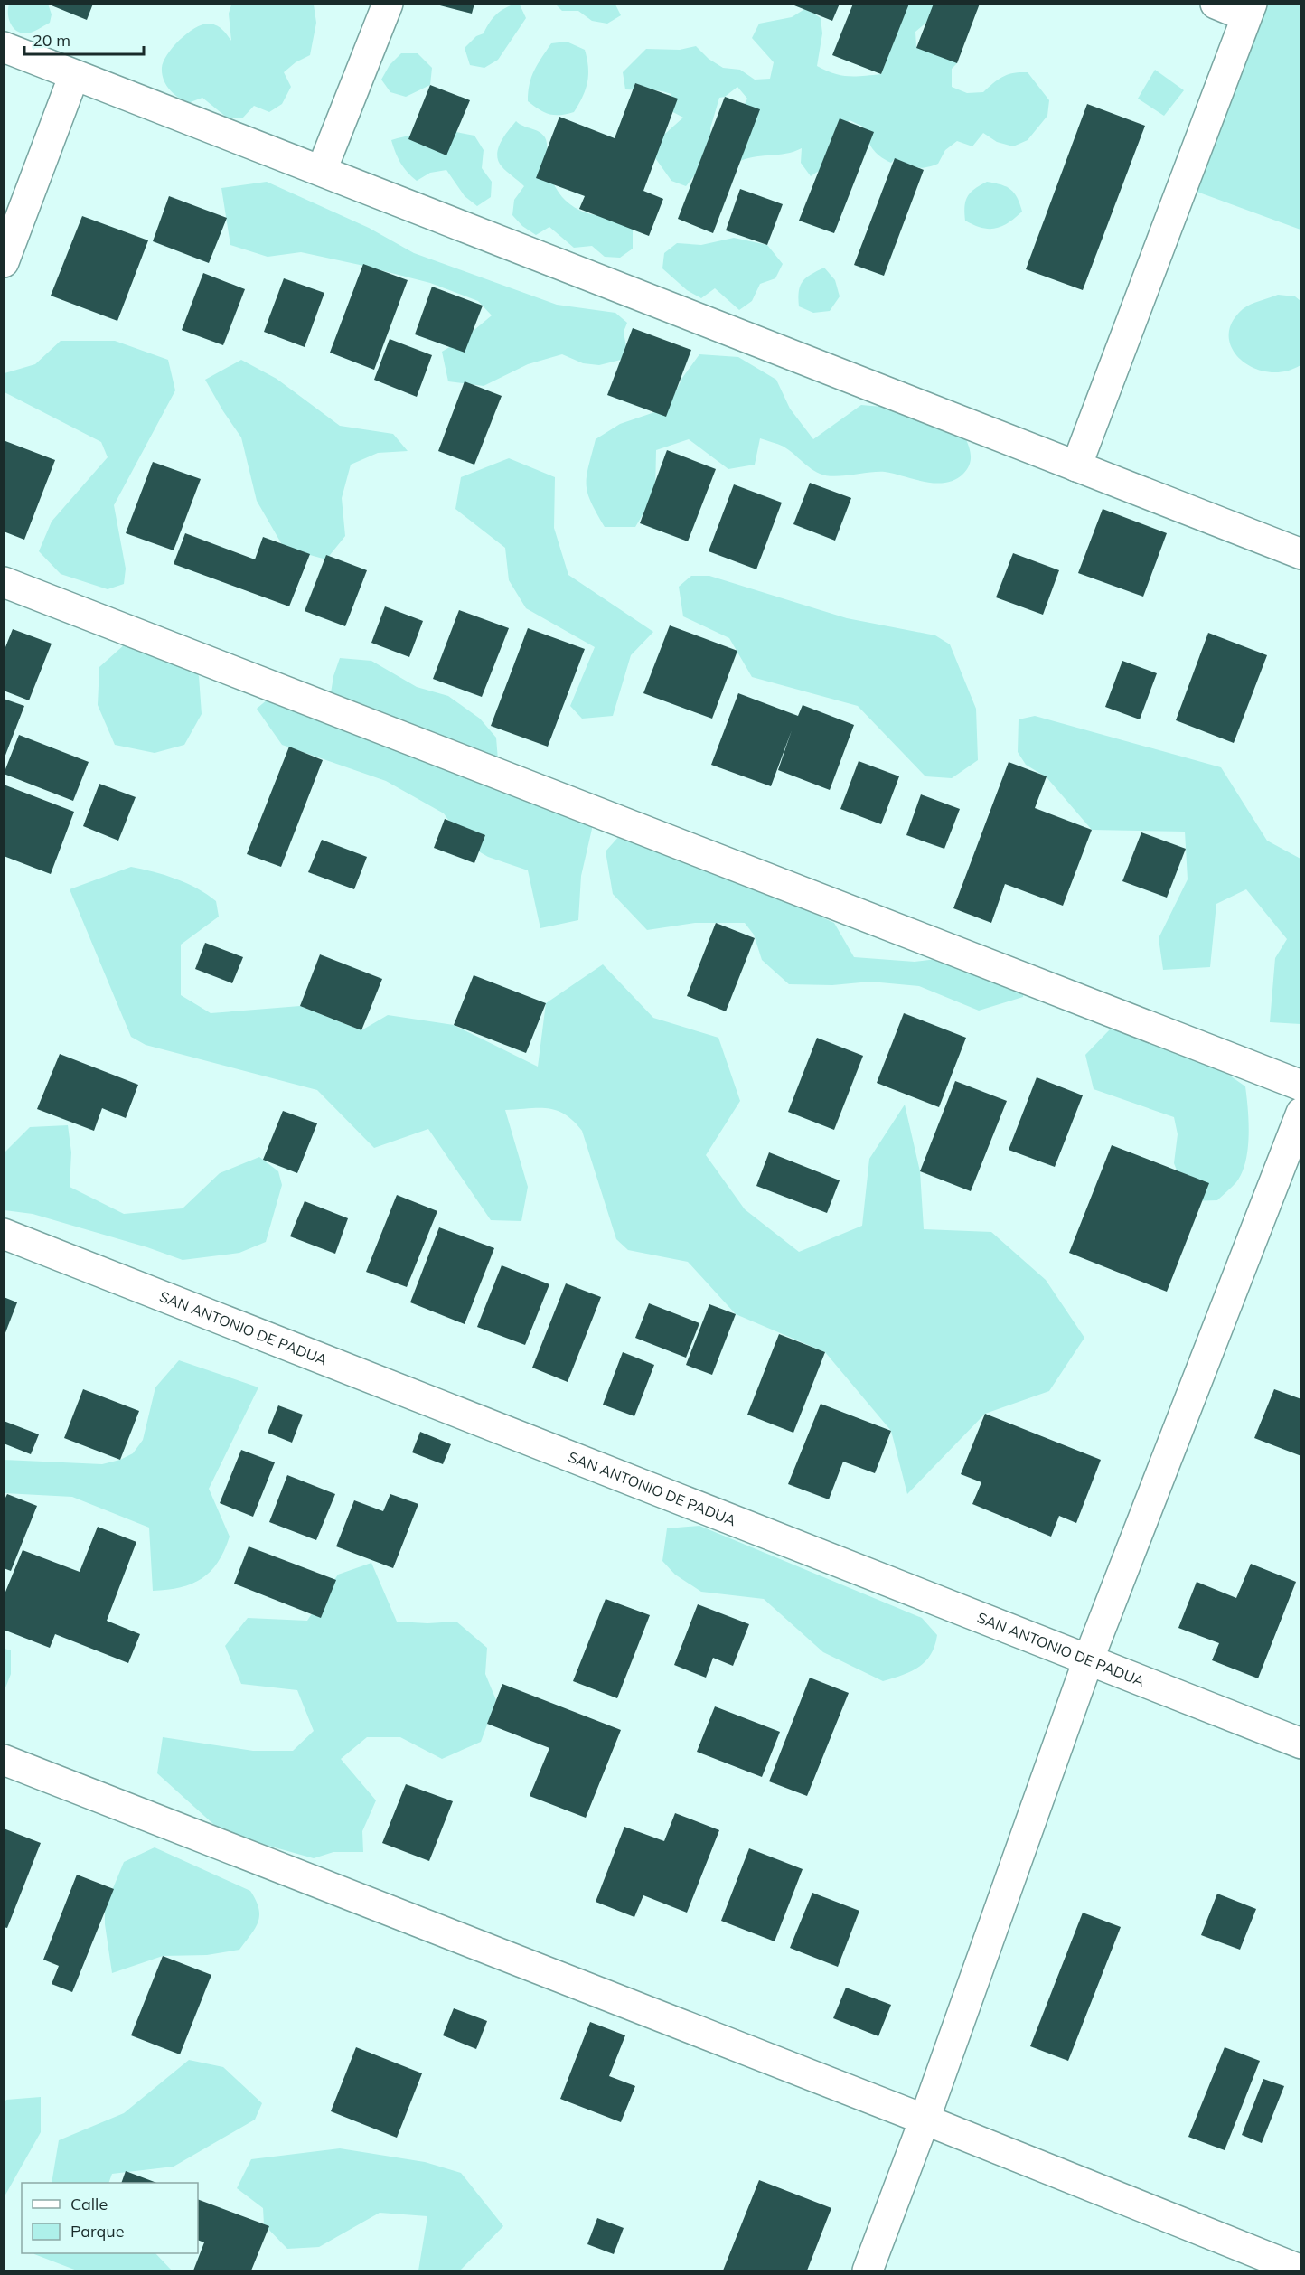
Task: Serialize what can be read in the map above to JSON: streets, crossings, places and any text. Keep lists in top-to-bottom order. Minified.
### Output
{"streets":{"street":["SAN ANTONIO DE PADUA"]},"legend":["Calle","Parque"],"scale_bar":"20 m"}
